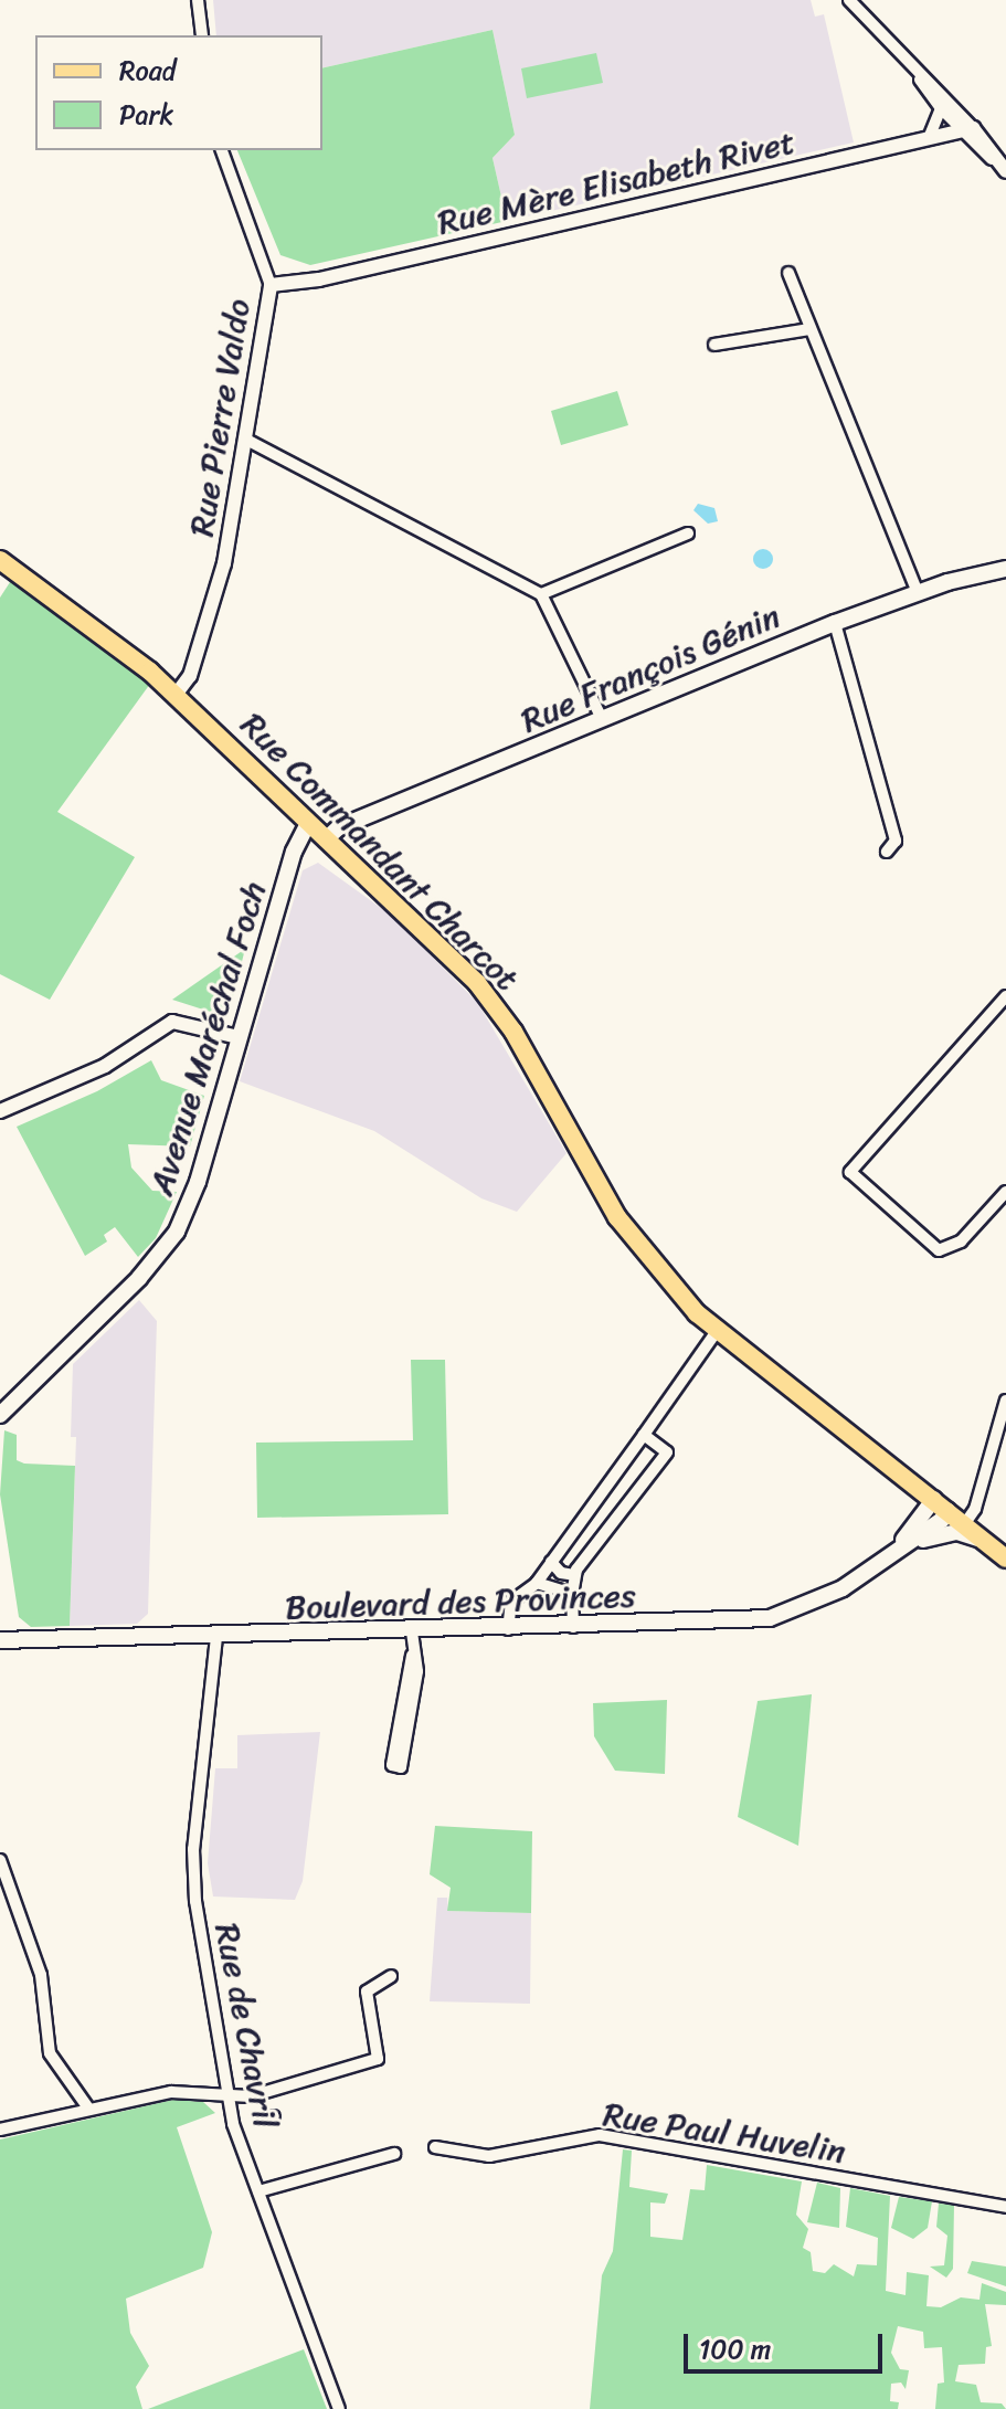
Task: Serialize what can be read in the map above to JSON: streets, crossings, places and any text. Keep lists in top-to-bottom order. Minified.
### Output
{"streets":{"main road":["Rue François Génin","Rue Commandant Charcot","Avenue Maréchal Foch","Boulevard des Provinces"],"street":["Rue Mère Elisabeth Rivet","Rue Pierre Valdo","Rue de Chavril","Rue Paul Huvelin"]},"crossings":[["Rue Mère Elisabeth Rivet","Rue Pierre Valdo"],["Rue Pierre Valdo","Rue Commandant Charcot"],["Rue François Génin","Rue Commandant Charcot"],["Rue Commandant Charcot","Avenue Maréchal Foch"],["Rue Commandant Charcot","Boulevard des Provinces"],["Boulevard des Provinces","Rue de Chavril"]],"legend":["Road","Park"],"scale_bar":"100 m"}
